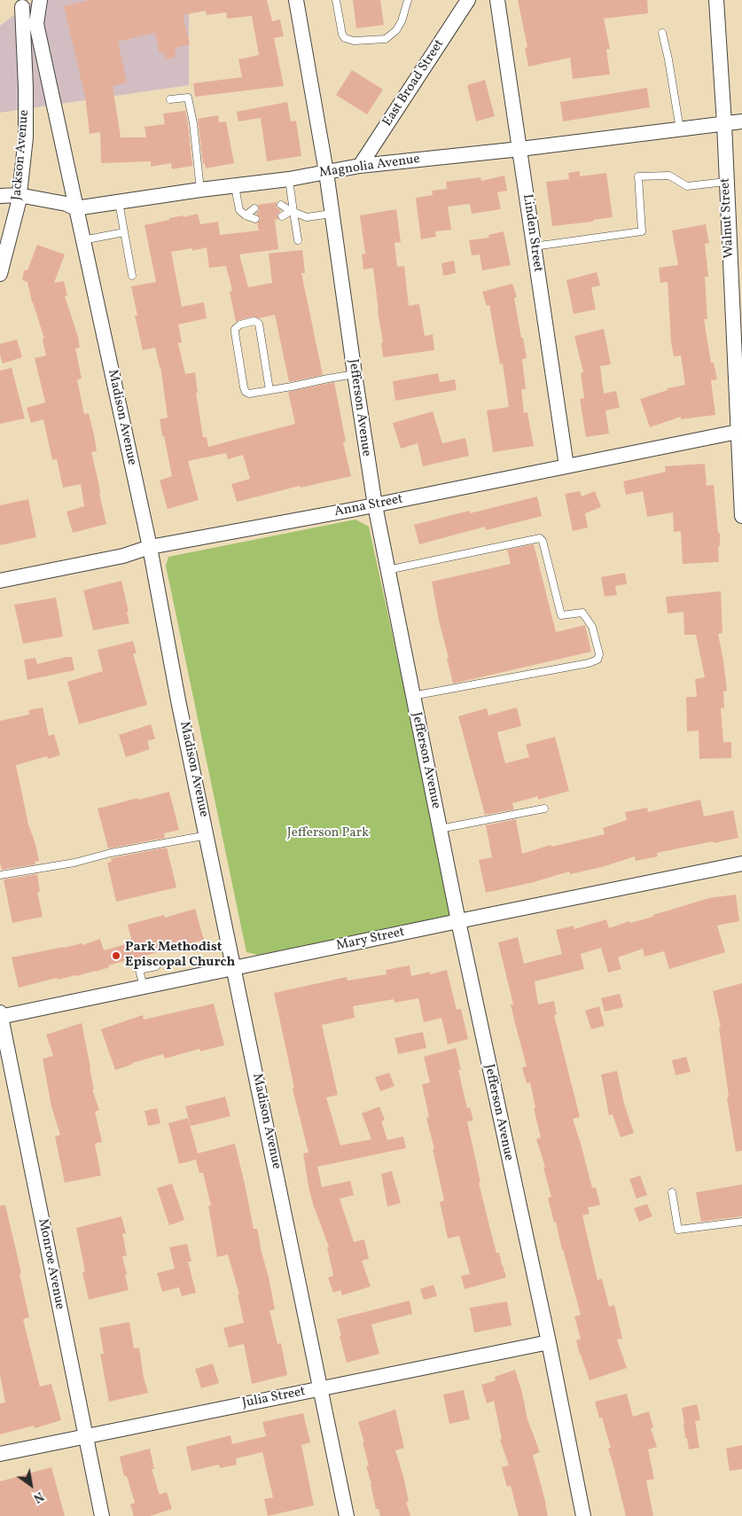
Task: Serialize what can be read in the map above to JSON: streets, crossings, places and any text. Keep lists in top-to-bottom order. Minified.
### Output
{"streets":{"street":["East Broad Street","Jackson Avenue","Magnolia Avenue","Walnut Street","Linden Street","Jefferson Avenue","Madison Avenue","Anna Street","Mary Street","Monroe Avenue","Julia Street"]},"crossings":[["East Broad Street","Magnolia Avenue"],["Jackson Avenue","Magnolia Avenue"],["Jackson Avenue","Madison Avenue"],["Magnolia Avenue","Walnut Street"],["Magnolia Avenue","Linden Street"],["Magnolia Avenue","Jefferson Avenue"],["Magnolia Avenue","Madison Avenue"],["Walnut Street","Anna Street"],["Linden Street","Anna Street"],["Jefferson Avenue","Anna Street"],["Jefferson Avenue","Mary Street"],["Jefferson Avenue","Julia Street"],["Madison Avenue","Anna Street"],["Madison Avenue","Mary Street"],["Madison Avenue","Julia Street"],["Mary Street","Monroe Avenue"],["Monroe Avenue","Julia Street"]],"parks":["Jefferson Park"],"places":["Park Methodist Episcopal Church"],"north":"bottom right"}
